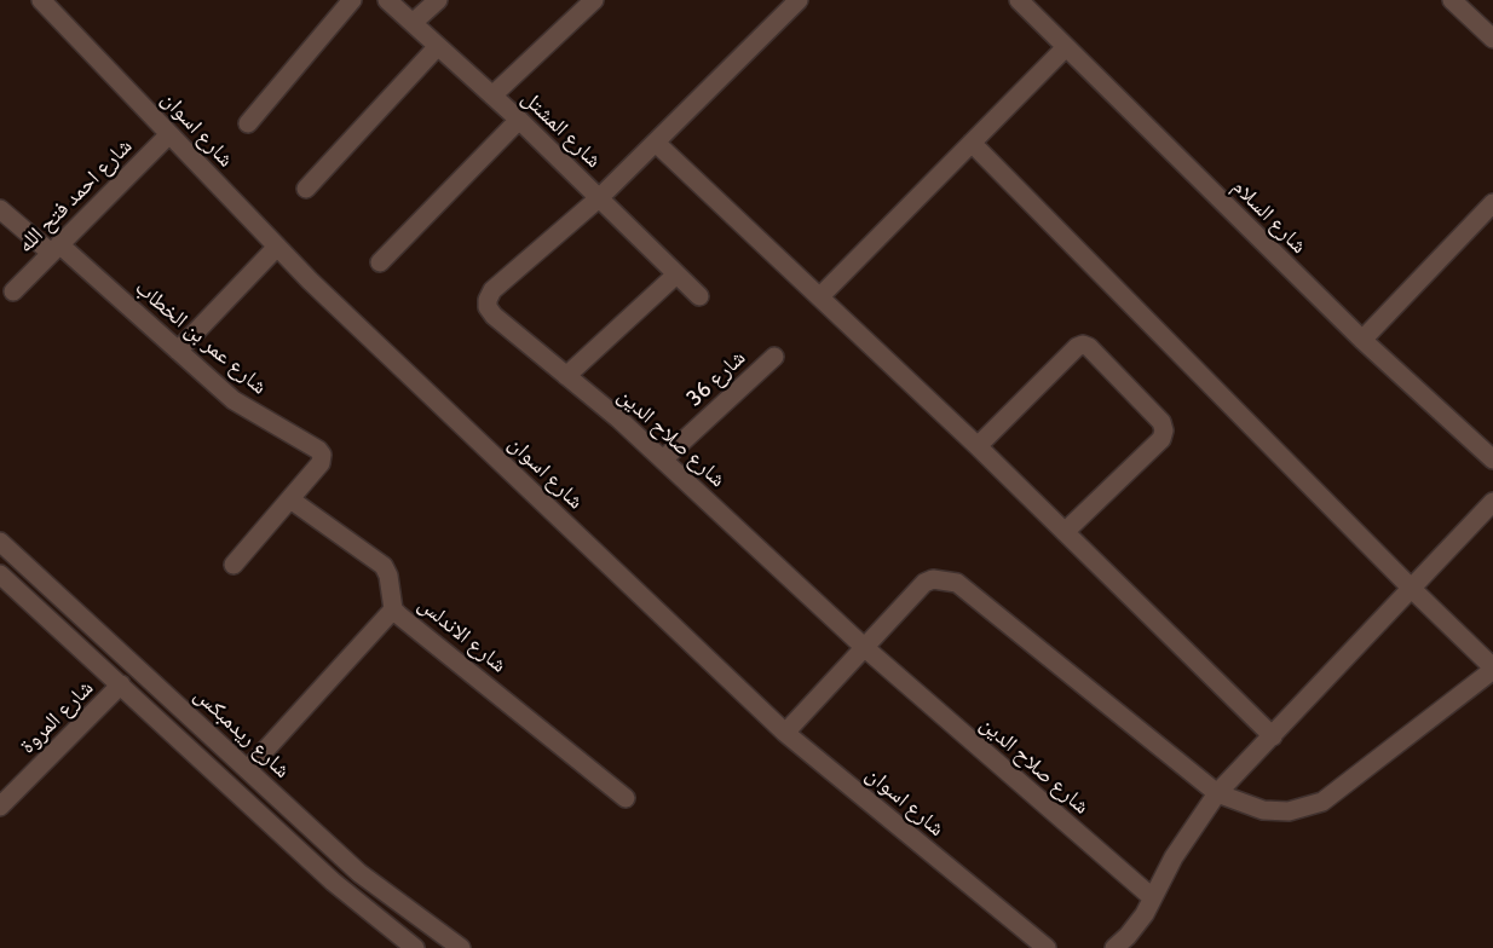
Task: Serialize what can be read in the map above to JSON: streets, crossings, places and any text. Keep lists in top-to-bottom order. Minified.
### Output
{"streets":{"street":["شارع اسوان","شارع المشتل","شارع احمد فتح الله","شارع السلام","شارع عمر بن الخطاب","شارع 36","شارع صلاح الدين","شارع الاندلس","شارع المروة","شارع ريدمبكس"]},"crossings":[["شارع اسوان","شارع احمد فتح الله"],["شارع المشتل","شارع صلاح الدين"],["شارع احمد فتح الله","شارع عمر بن الخطاب"],["شارع عمر بن الخطاب","شارع الاندلس"],["شارع 36","شارع صلاح الدين"]]}
